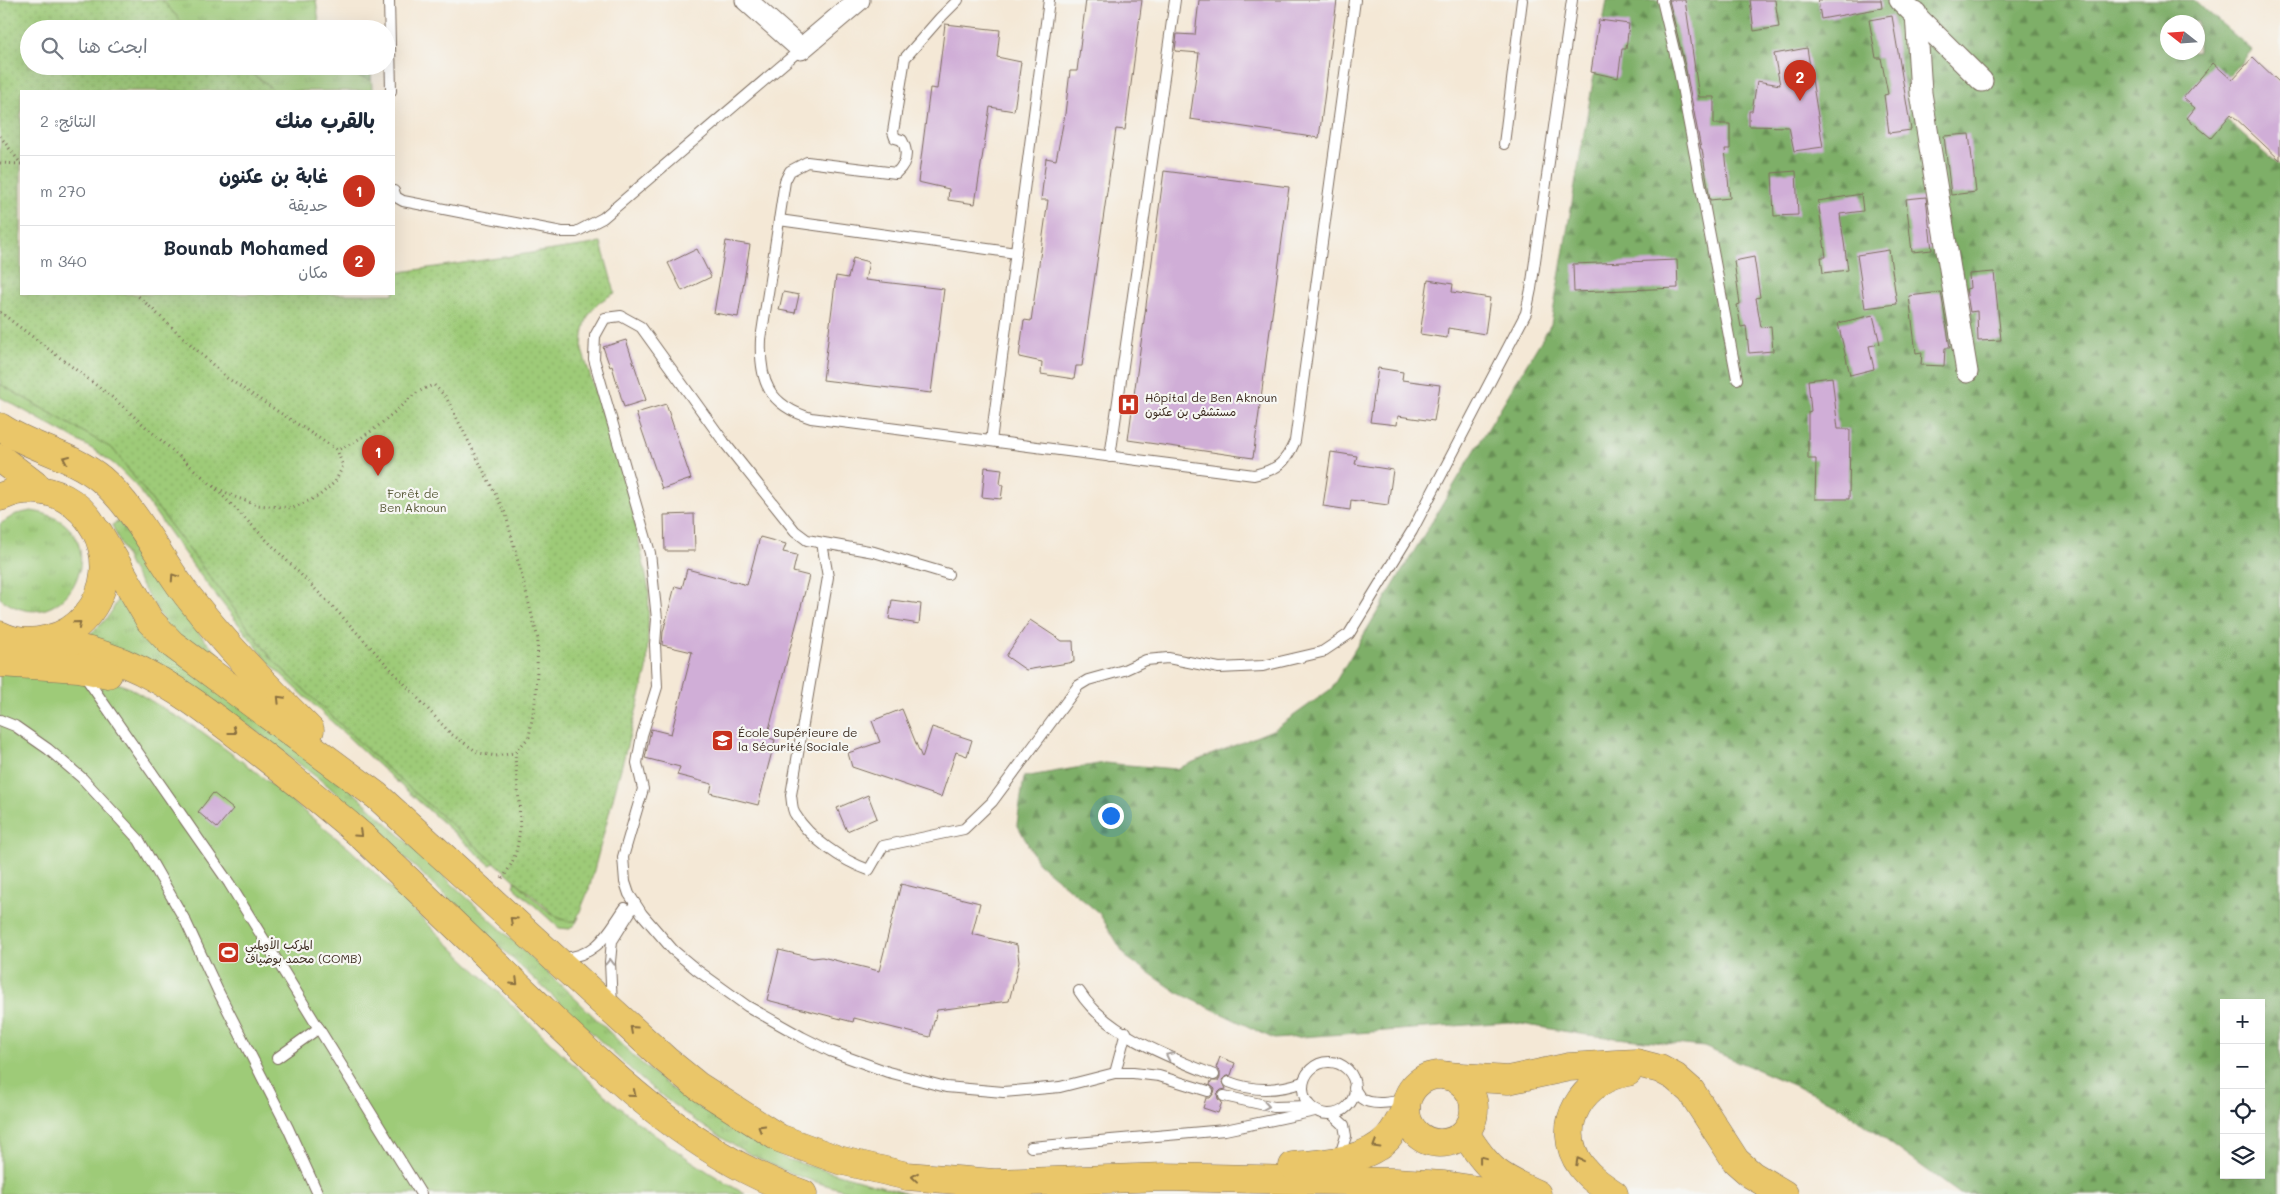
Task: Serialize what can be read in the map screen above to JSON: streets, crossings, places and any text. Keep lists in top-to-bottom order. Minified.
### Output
{"parks":["Forêt de Ben Aknoun"],"places":{"hospital":["Hôpital de Ben Aknoun مستشفى بن عكنون"],"school or university":["École Supérieure de la Sécurité Sociale"],"sports":["المركب الأولمبي محمد بوضياف (COMB)"]},"north":"left","page":{"search":"ابحث هنا","pins":["2","1"],"heading":["بالقرب منك","النتائج: 2"],"list":[{"mark":"1","name":"غابة بن عكنون","note":"حديقة","value":"270 m"},{"mark":"2","name":"Bounab Mohamed","note":"مكان","value":"340 m"}],"map_buttons":["+","−"]}}
